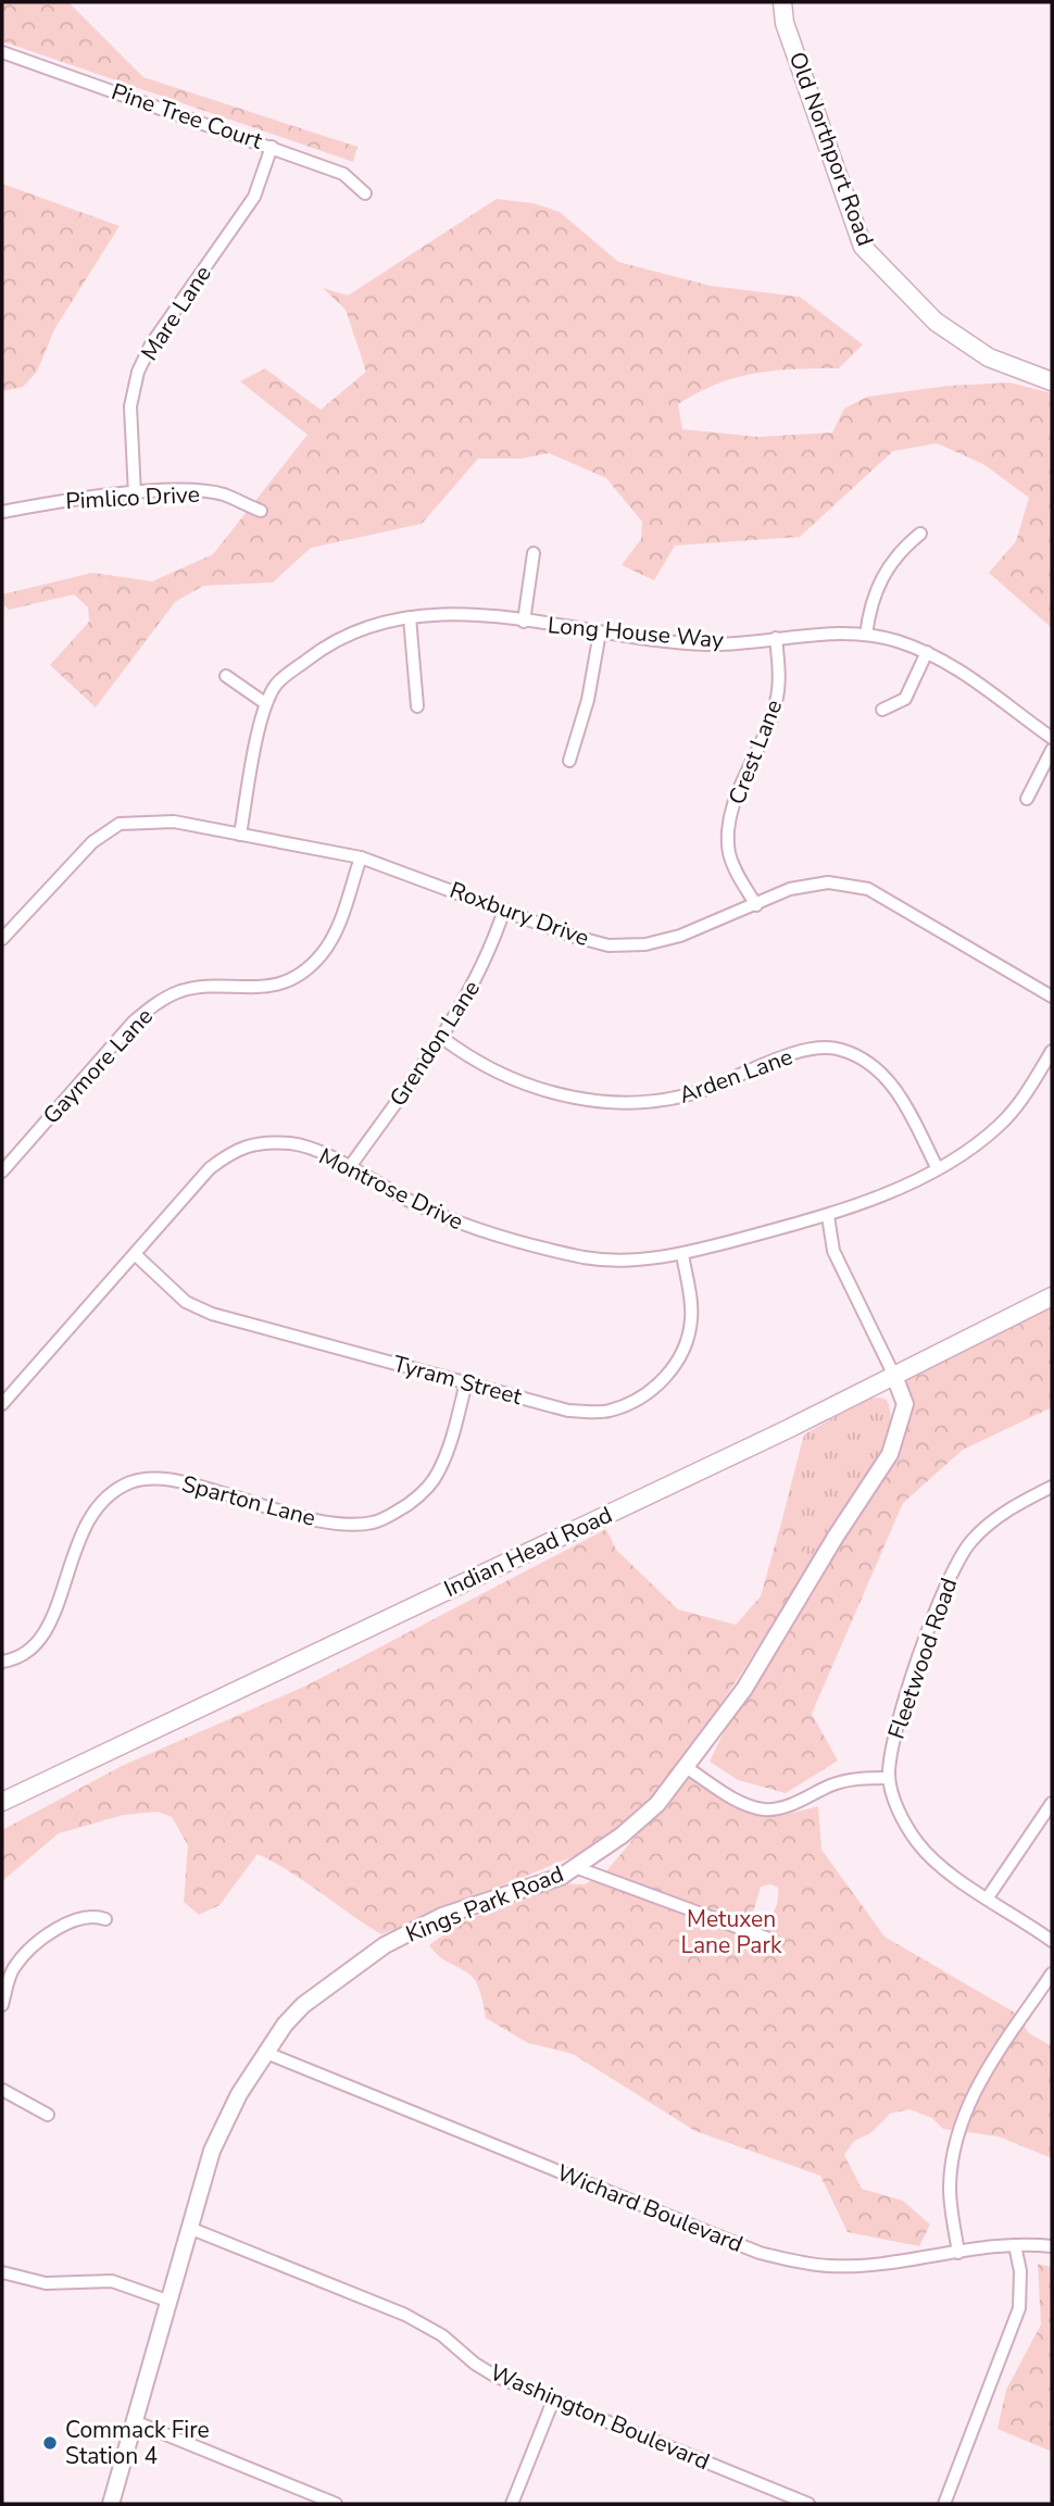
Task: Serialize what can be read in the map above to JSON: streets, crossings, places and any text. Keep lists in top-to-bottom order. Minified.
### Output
{"streets":{"main road":["Old Northport Road","Indian Head Road"],"street":["Pine Tree Court","Mare Lane","Pimlico Drive","Long House Way","Crest Lane","Roxbury Drive","Grendon Lane","Gaymore Lane","Arden Lane","Montrose Drive","Tyram Street","Sparton Lane","Fleetwood Road","Kings Park Road","Wichard Boulevard","Washington Boulevard"]},"crossings":[["Pine Tree Court","Mare Lane"],["Mare Lane","Pimlico Drive"],["Long House Way","Crest Lane"],["Crest Lane","Roxbury Drive"],["Roxbury Drive","Grendon Lane"],["Roxbury Drive","Gaymore Lane"],["Grendon Lane","Arden Lane"],["Grendon Lane","Montrose Drive"],["Arden Lane","Montrose Drive"],["Montrose Drive","Tyram Street"],["Tyram Street","Sparton Lane"],["Indian Head Road","Kings Park Road"],["Kings Park Road","Wichard Boulevard"],["Kings Park Road","Washington Boulevard"]],"parks":["Metuxen Lane Park"],"places":["Commack Fire Station 4"]}
